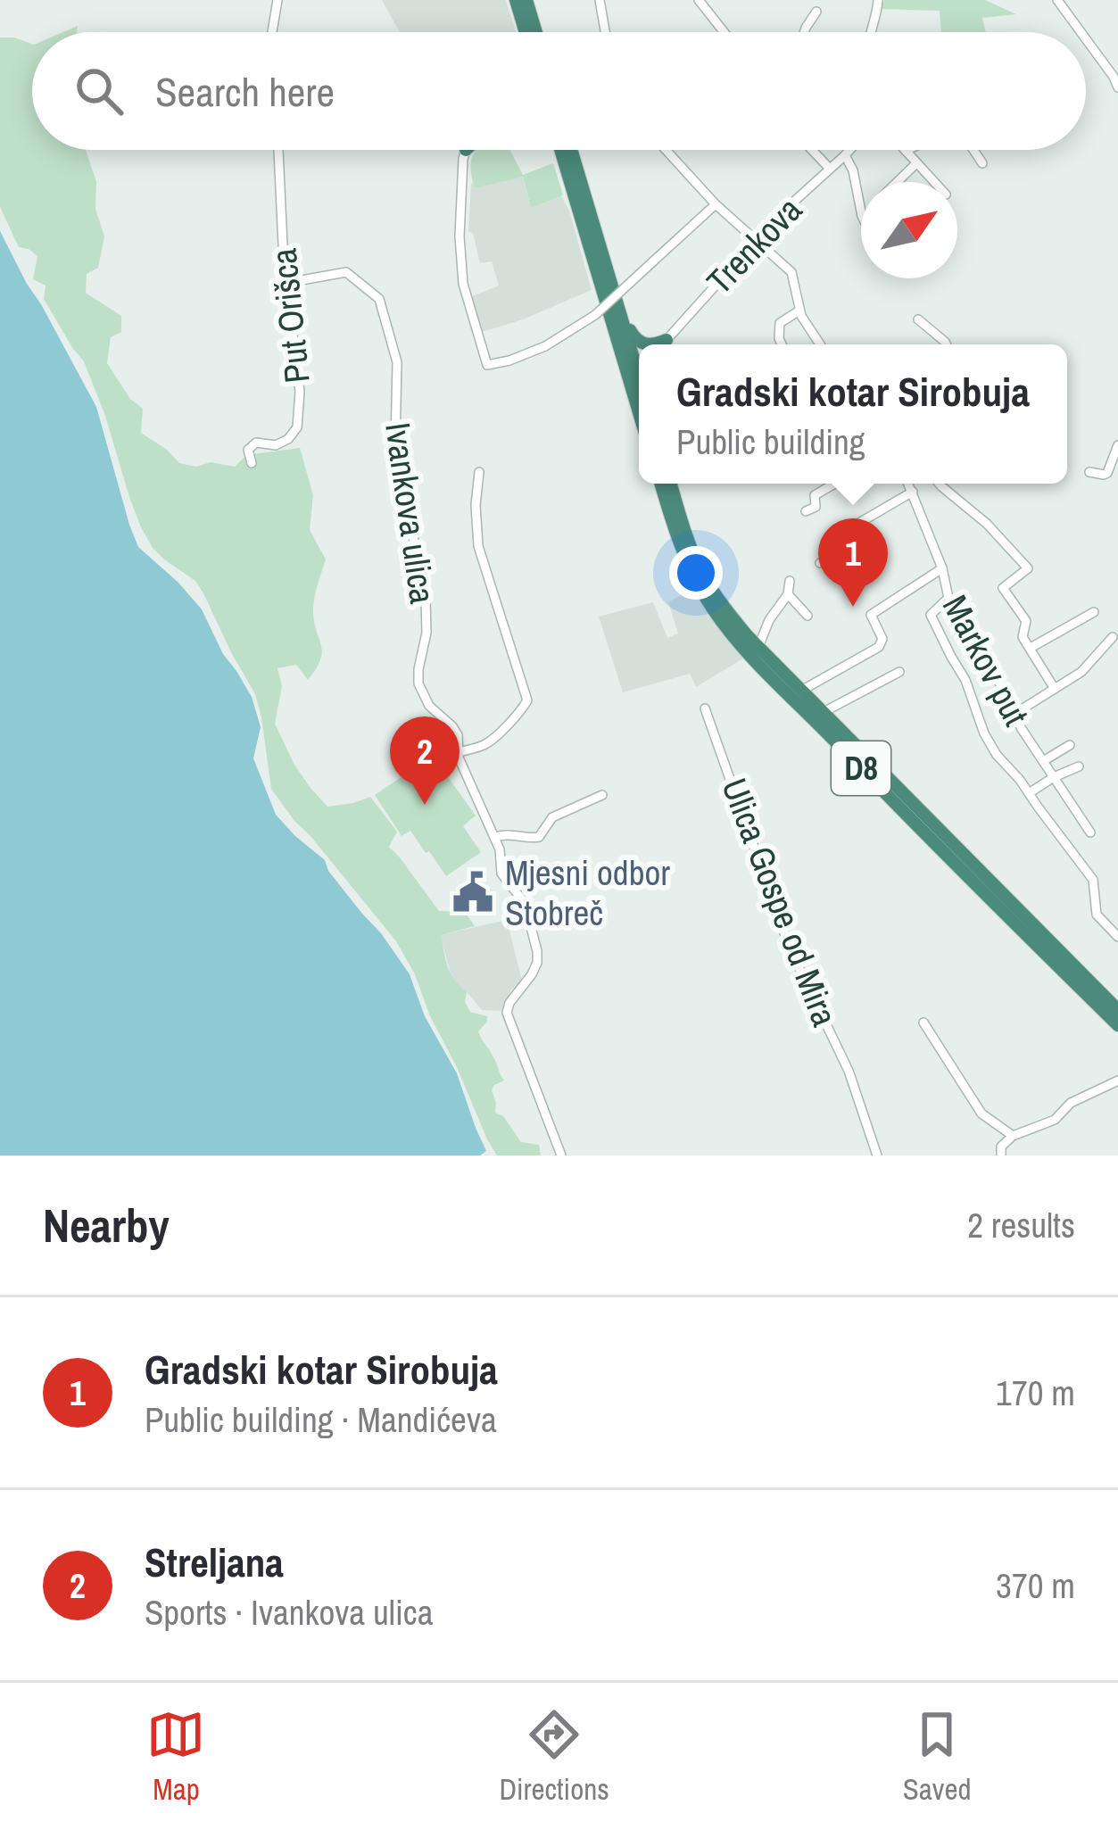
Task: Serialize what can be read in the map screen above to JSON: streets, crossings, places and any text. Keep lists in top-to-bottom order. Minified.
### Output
{"streets":{"highway":["D8"],"street":["Trenkova","Put Orišca","Ivankova ulica","Markov put","Ulica Gospe od Mira"]},"crossings":[["Put Orišca","Ivankova ulica"]],"places":{"public building":["Mjesni odbor Stobreč"]},"north":"top right","page":{"search":"Search here","popup":["Gradski kotar Sirobuja","Public building"],"pins":["1","2"],"heading":["Nearby","2 results"],"list":[{"mark":"1","name":"Gradski kotar Sirobuja","note":"Public building · Mandićeva","value":"170 m"},{"mark":"2","name":"Streljana","note":"Sports · Ivankova ulica","value":"370 m"}],"nav":["Map","Directions","Saved"]}}
